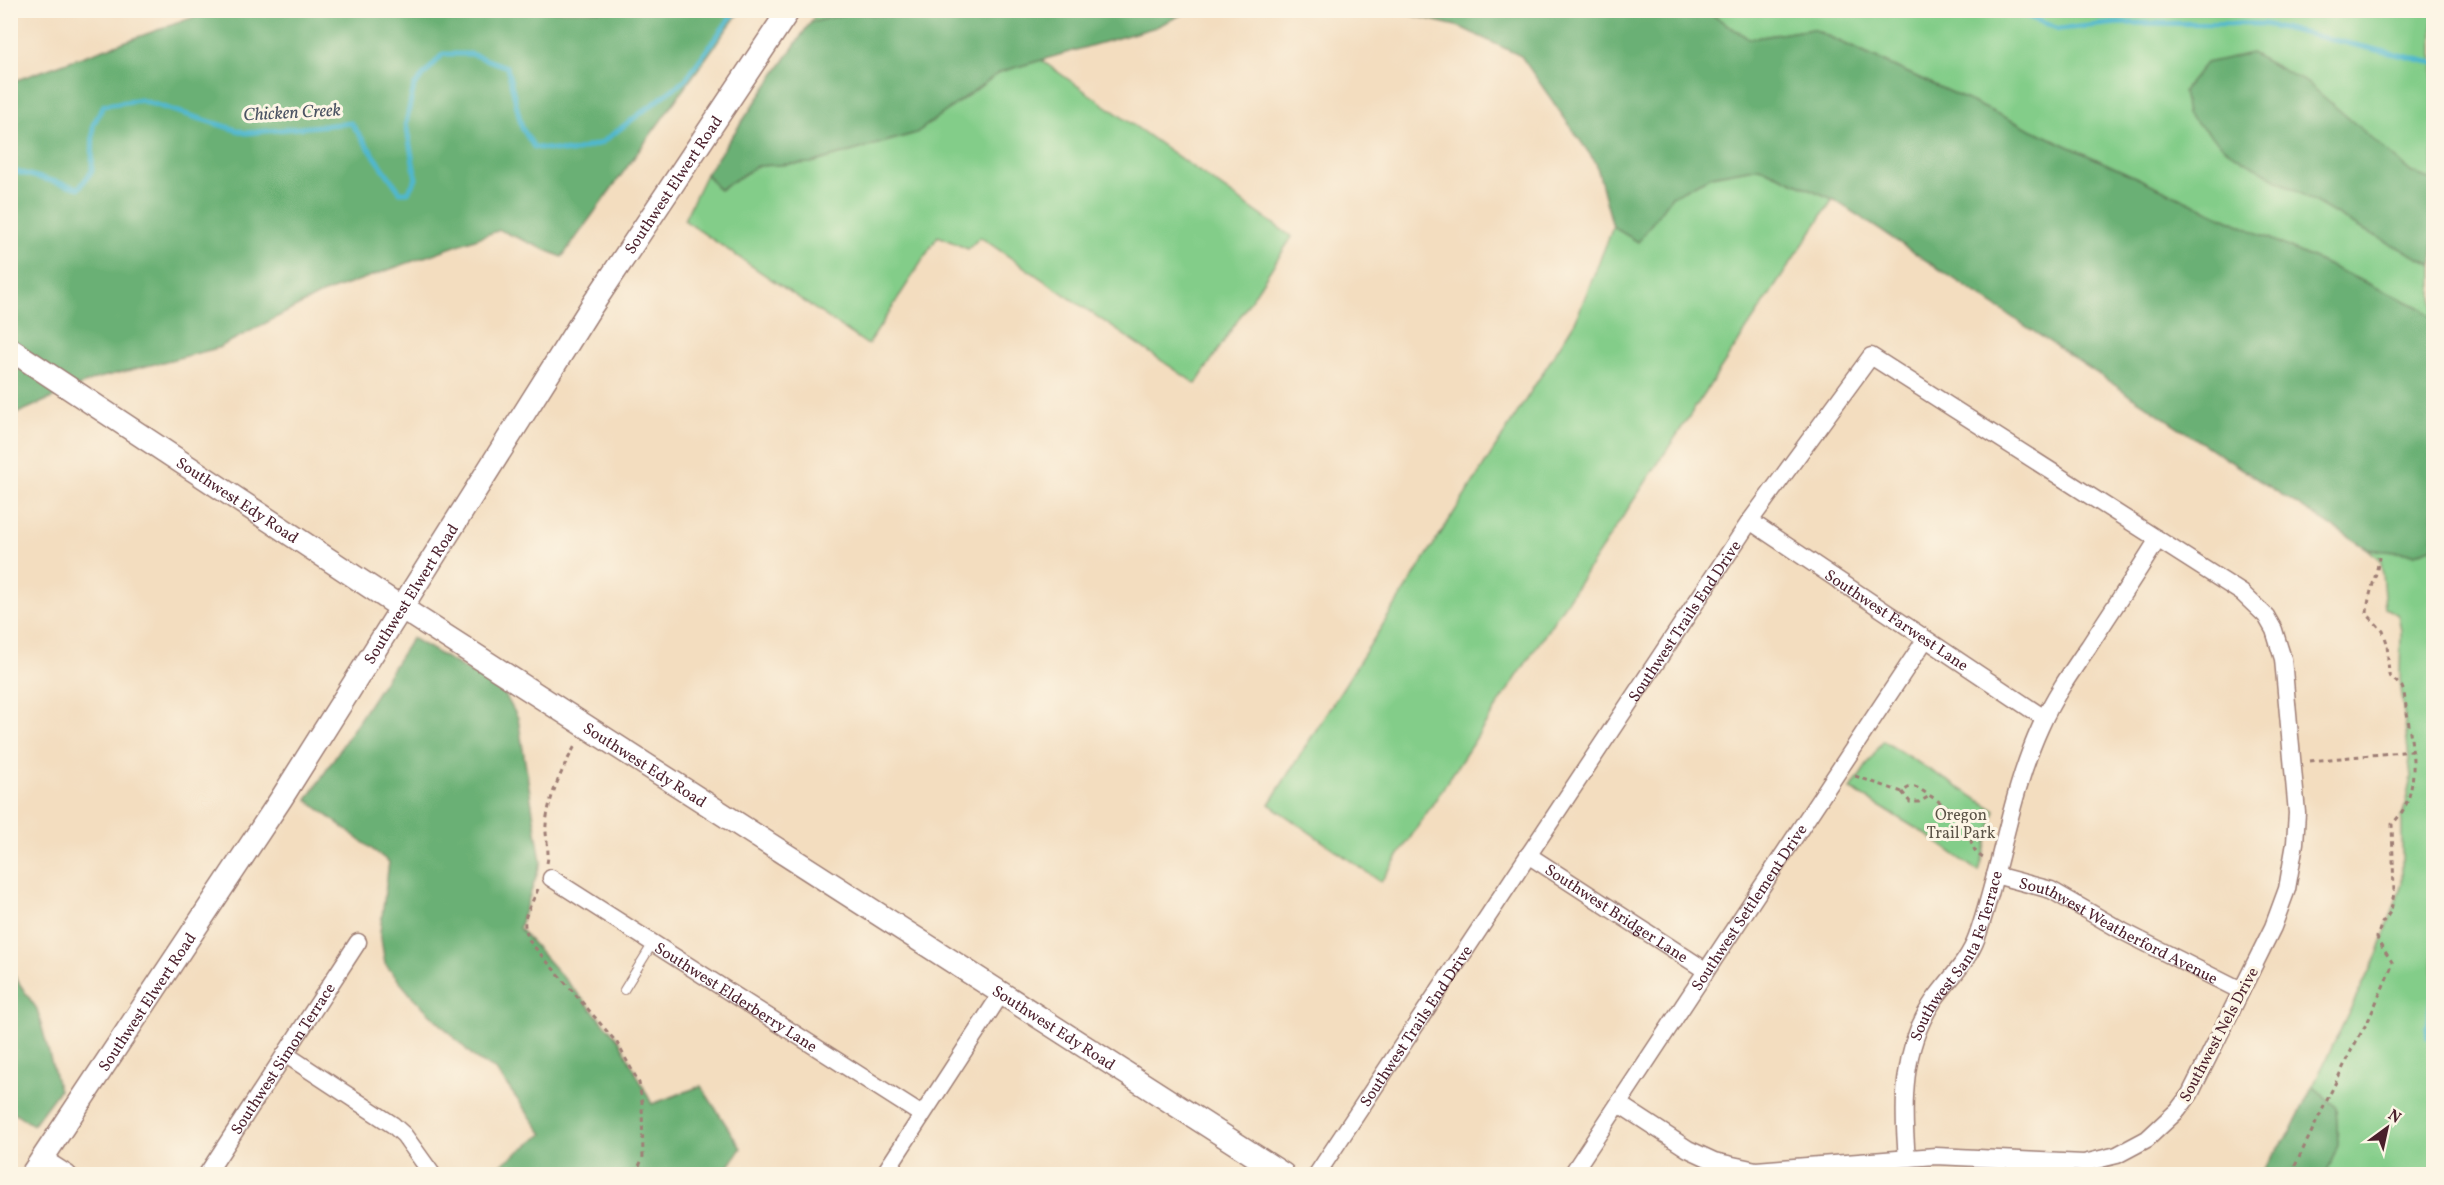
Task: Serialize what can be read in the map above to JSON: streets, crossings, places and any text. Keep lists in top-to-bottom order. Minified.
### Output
{"streets":{"main road":["Southwest Elwert Road","Southwest Edy Road"],"street":["Southwest Trails End Drive","Southwest Farwest Lane","Southwest Settlement Drive","Southwest Bridger Lane","Southwest Weatherford Avenue","Southwest Santa Fe Terrace","Southwest Elderberry Lane","Southwest Nels Drive","Southwest Simon Terrace"]},"crossings":[["Southwest Elwert Road","Southwest Edy Road"],["Southwest Trails End Drive","Southwest Farwest Lane"],["Southwest Trails End Drive","Southwest Bridger Lane"],["Southwest Trails End Drive","Southwest Santa Fe Terrace"],["Southwest Trails End Drive","Southwest Nels Drive"],["Southwest Farwest Lane","Southwest Settlement Drive"],["Southwest Farwest Lane","Southwest Santa Fe Terrace"],["Southwest Settlement Drive","Southwest Bridger Lane"],["Southwest Settlement Drive","Southwest Nels Drive"],["Southwest Weatherford Avenue","Southwest Santa Fe Terrace"],["Southwest Weatherford Avenue","Southwest Nels Drive"],["Southwest Santa Fe Terrace","Southwest Nels Drive"]],"water":["Chicken Creek"],"parks":["Oregon Trail Park"],"north":"top right"}
